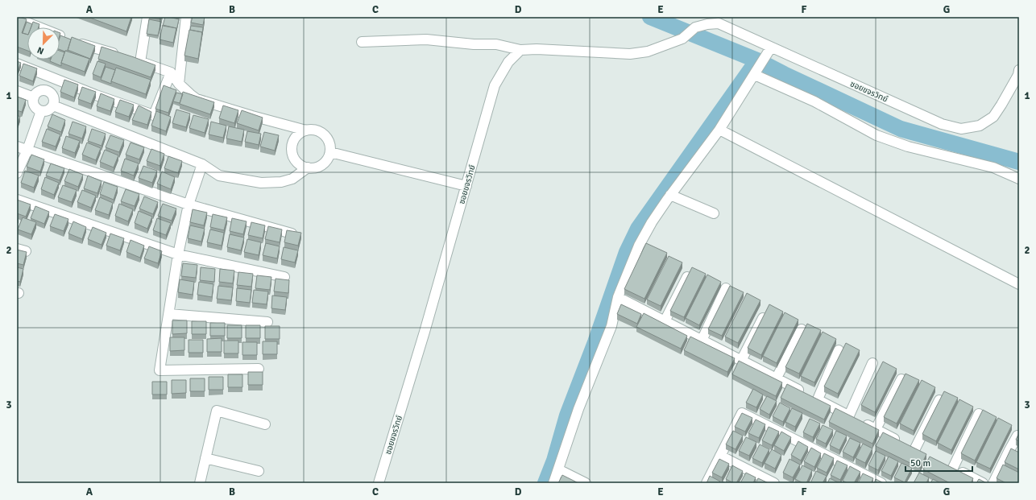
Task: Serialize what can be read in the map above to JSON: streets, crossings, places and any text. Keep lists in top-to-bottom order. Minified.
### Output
{"streets":{"street":["ซอยขจรวิทย์"]},"scale_bar":"50 m","north":"bottom left","grid":{"columns":["A","B","C","D","E","F","G"],"rows":["1","2","3"]}}
